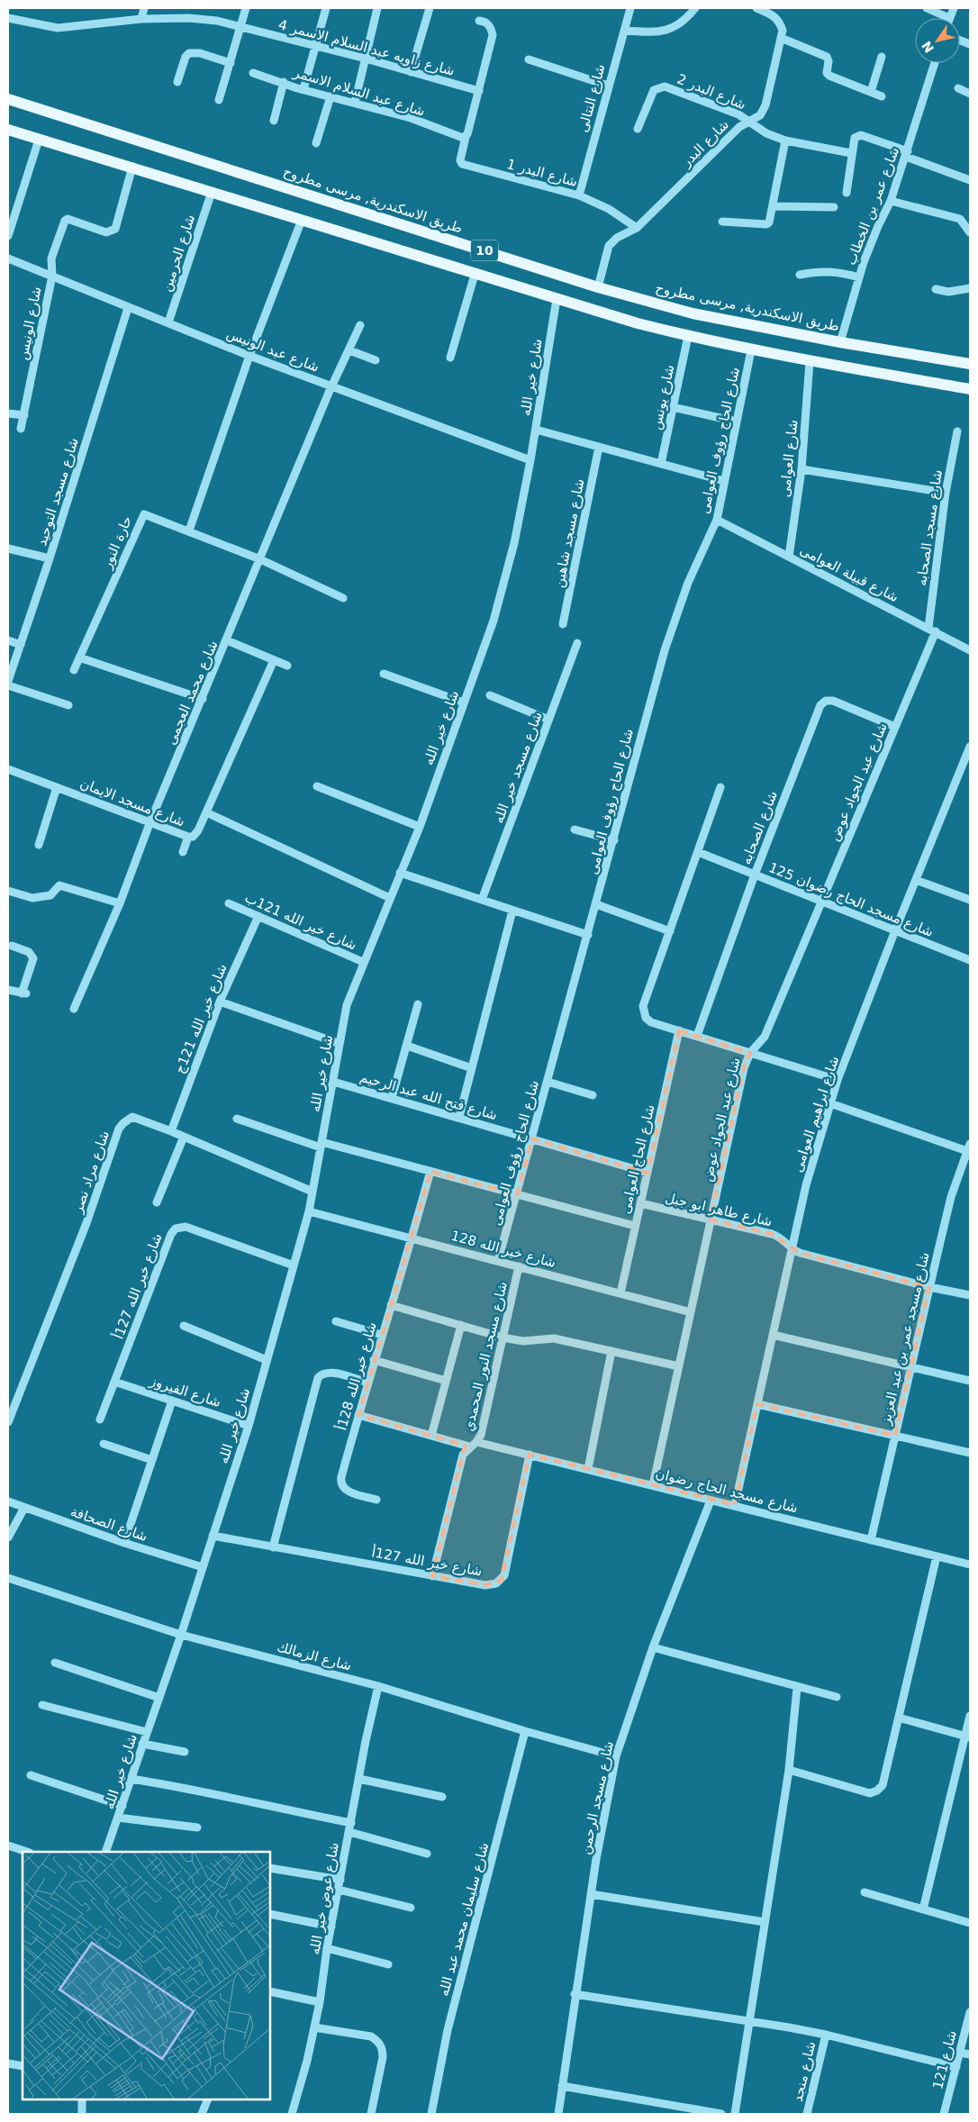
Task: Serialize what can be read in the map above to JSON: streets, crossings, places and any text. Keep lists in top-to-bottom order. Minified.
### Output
{"streets":{"main road":["طريق الاسكندرية, مرسى مطروح","10"],"street":["شارع زاويه عبد السلام الاسمر 4","شارع عبد السلام الاسمر","شارع البدر 2","شارع النتالى","شارع البدر","شارع البدر 1","شارع عمر بن الخطاب","شارع الحرمين","شارع الونيس","شارع عبد الونيس","شارع خير الله","شارع يونس","شارع الحاج رؤوف العوامى","شارع العوامى","شارع مسجد التوحيد","شارع مسجد الصحابه","شارع مسجد شاهين","حارة النور","شارع قبيلة العوامى","شارع محمد العجمى","شارع مسجد خير الله","شارع عبد الجواد عوض","شارع مسجد الايمان","شارع الصحابه","شارع مسجد الحاج رضوان 125","شارع خير الله 121ب","شارع خير الله 121ج","شارع فتح الله عبد الرحيم","شارع ابراهيم العوامى","شارع الحاج العوامى","شارع مراد نصر","شارع طاهر ابو جبل","شارع خير الله 128","شارع خير الله 127أ","شارع مسجد عمر بن عبد العزيز","شارع مسجد النور المحمدي","شارع خير الله 128أ","شارع الفيروز","شارع مسجد الحاج رضوان","شارع الصحافة","شارع الزمالك","شارع مسجد الرحمن","شارع عوض خير الله","شارع سليمان محمد عبد الله","شارع 121","شارع منجد"]},"crossings":[["شارع عبد السلام الاسمر","شارع البدر 1"],["شارع البدر 2","شارع البدر"],["شارع النتالى","شارع البدر 1"],["شارع البدر","شارع البدر 1"],["شارع البدر","طريق الاسكندرية, مرسى مطروح"],["طريق الاسكندرية, مرسى مطروح","شارع عمر بن الخطاب"],["10","شارع الحرمين"],["10","شارع الونيس"],["10","شارع خير الله"],["10","شارع يونس"],["10","شارع الحاج رؤوف العوامى"],["10","شارع العوامى"],["شارع الحرمين","شارع عبد الونيس"],["شارع الونيس","شارع عبد الونيس"],["شارع عبد الونيس","شارع خير الله"],["شارع عبد الونيس","شارع مسجد التوحيد"],["شارع عبد الونيس","شارع محمد العجمى"],["شارع خير الله","شارع خير الله 121ب"],["شارع خير الله","شارع فتح الله عبد الرحيم"],["شارع خير الله","شارع مراد نصر"],["شارع خير الله","شارع خير الله 128"],["شارع خير الله","شارع خير الله 127أ"],["شارع خير الله","شارع الفيروز"],["شارع خير الله","شارع الصحافة"],["شارع خير الله","شارع الزمالك"],["شارع الحاج رؤوف العوامى","شارع قبيلة العوامى"],["شارع الحاج رؤوف العوامى","شارع فتح الله عبد الرحيم"],["شارع الحاج رؤوف العوامى","شارع خير الله 128"],["شارع العوامى","شارع قبيلة العوامى"],["شارع مسجد الصحابه","شارع قبيلة العوامى"],["شارع مسجد الصحابه","شارع عبد الجواد عوض"],["حارة النور","شارع محمد العجمى"],["شارع قبيلة العوامى","شارع عبد الجواد عوض"],["شارع محمد العجمى","شارع مسجد الايمان"],["شارع عبد الجواد عوض","شارع الصحابه"],["شارع عبد الجواد عوض","شارع مسجد الحاج رضوان 125"],["شارع عبد الجواد عوض","شارع طاهر ابو جبل"],["شارع عبد الجواد عوض","شارع خير الله 128"],["شارع عبد الجواد عوض","شارع مسجد الحاج رضوان"],["شارع الصحابه","شارع مسجد الحاج رضوان 125"],["شارع مسجد الحاج رضوان 125","شارع ابراهيم العوامى"],["شارع خير الله 121ب","شارع خير الله 121ج"],["شارع خير الله 121ج","شارع مراد نصر"],["شارع فتح الله عبد الرحيم","شارع الحاج العوامى"],["شارع ابراهيم العوامى","شارع طاهر ابو جبل"],["شارع ابراهيم العوامى","شارع مسجد الحاج رضوان"],["شارع الحاج العوامى","شارع طاهر ابو جبل"],["شارع الحاج العوامى","شارع خير الله 128"],["شارع طاهر ابو جبل","شارع مسجد عمر بن عبد العزيز"],["شارع خير الله 128","شارع مسجد النور المحمدي"],["شارع خير الله 128","شارع خير الله 128أ"],["شارع خير الله 127أ","شارع مسجد النور المحمدي"],["شارع خير الله 127أ","شارع الفيروز"],["شارع خير الله 127أ","شارع مسجد الحاج رضوان"],["شارع مسجد عمر بن عبد العزيز","شارع مسجد الحاج رضوان"],["شارع مسجد النور المحمدي","شارع مسجد الحاج رضوان"],["شارع خير الله 128أ","شارع مسجد الحاج رضوان"],["شارع مسجد الحاج رضوان","شارع مسجد الرحمن"],["شارع الزمالك","شارع مسجد الرحمن"],["شارع الزمالك","شارع عوض خير الله"],["شارع الزمالك","شارع سليمان محمد عبد الله"]],"north":"bottom left"}
